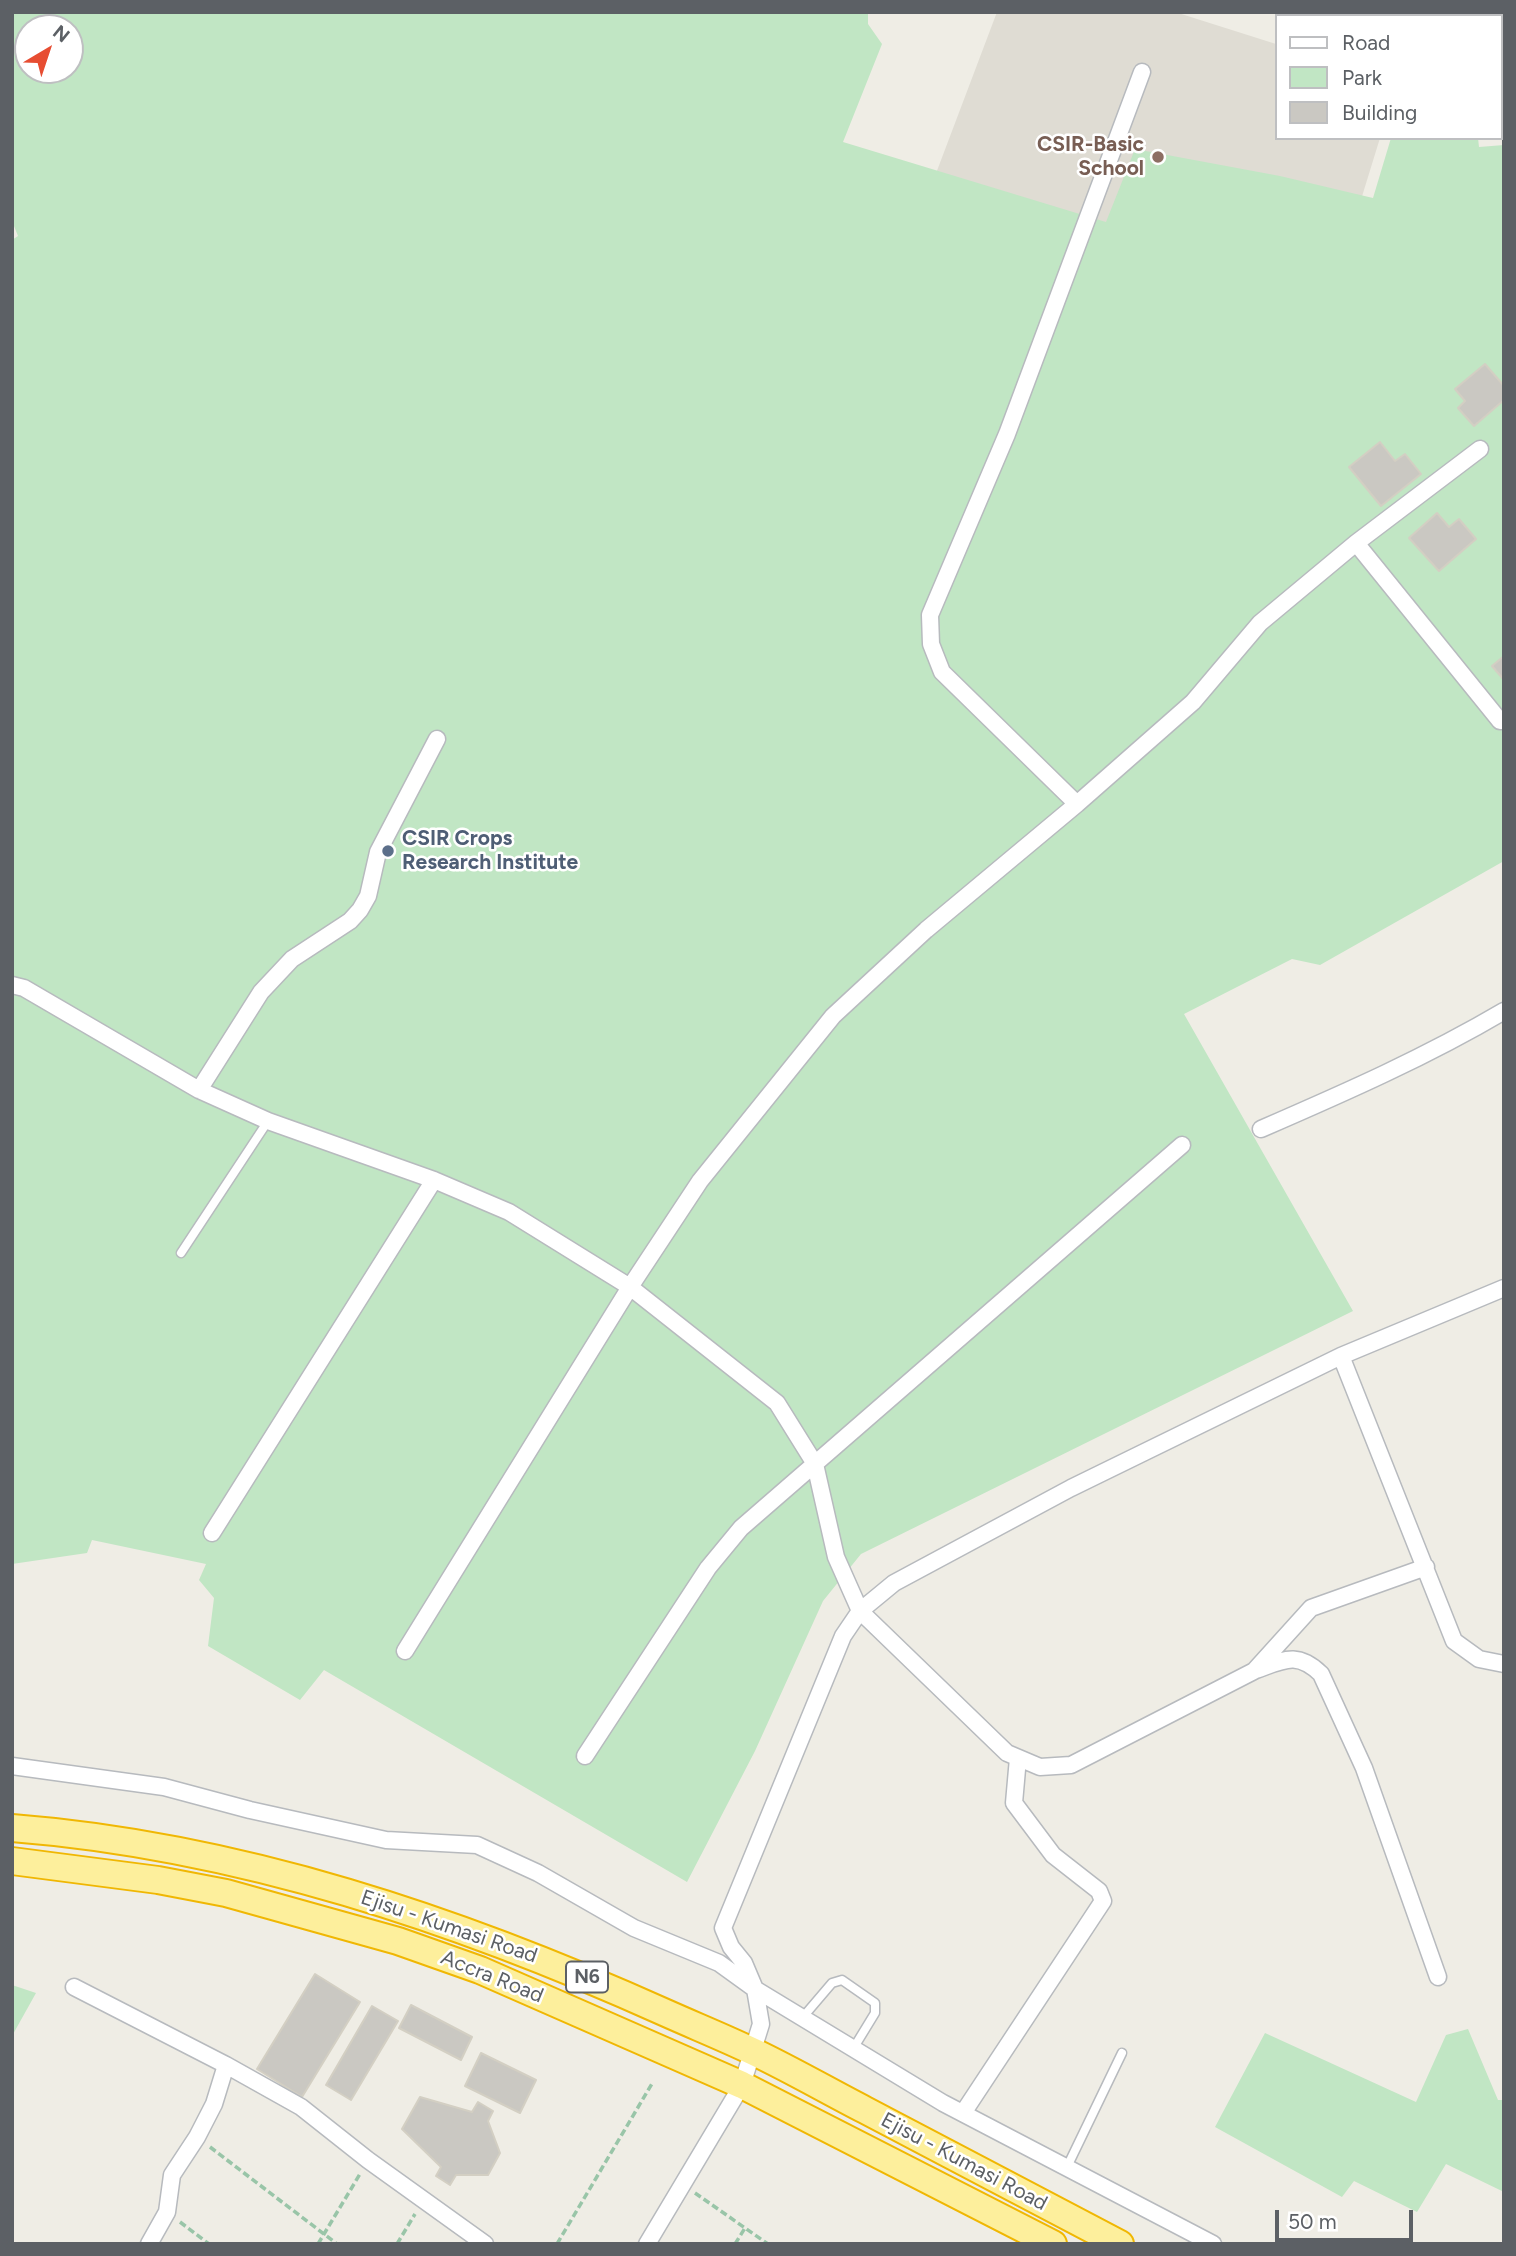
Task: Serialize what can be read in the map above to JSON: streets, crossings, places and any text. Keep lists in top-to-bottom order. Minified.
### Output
{"streets":{"highway":["Ejisu - Kumasi Road","Accra Road","N6"]},"places":["CSIR-Basic School","CSIR Crops Research Institute"],"legend":["Road","Park","Building"],"scale_bar":"50 m","north":"top right"}
